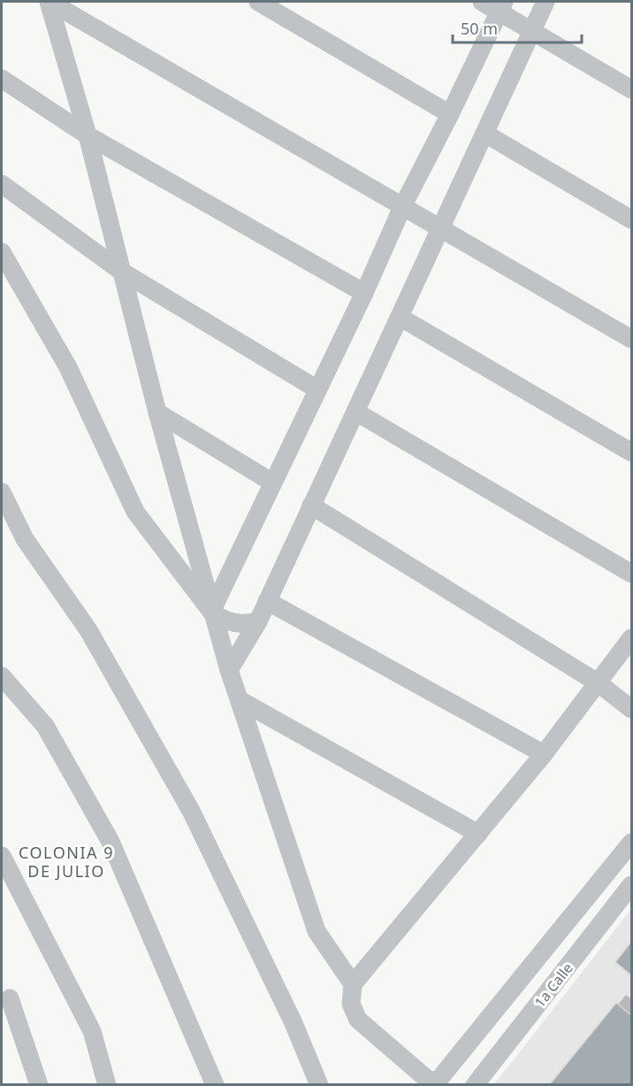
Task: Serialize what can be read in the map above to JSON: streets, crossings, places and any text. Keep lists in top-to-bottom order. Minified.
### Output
{"streets":{"street":["1a Calle"]},"districts":["COLONIA 9 DE JULIO"],"scale_bar":"50 m"}
